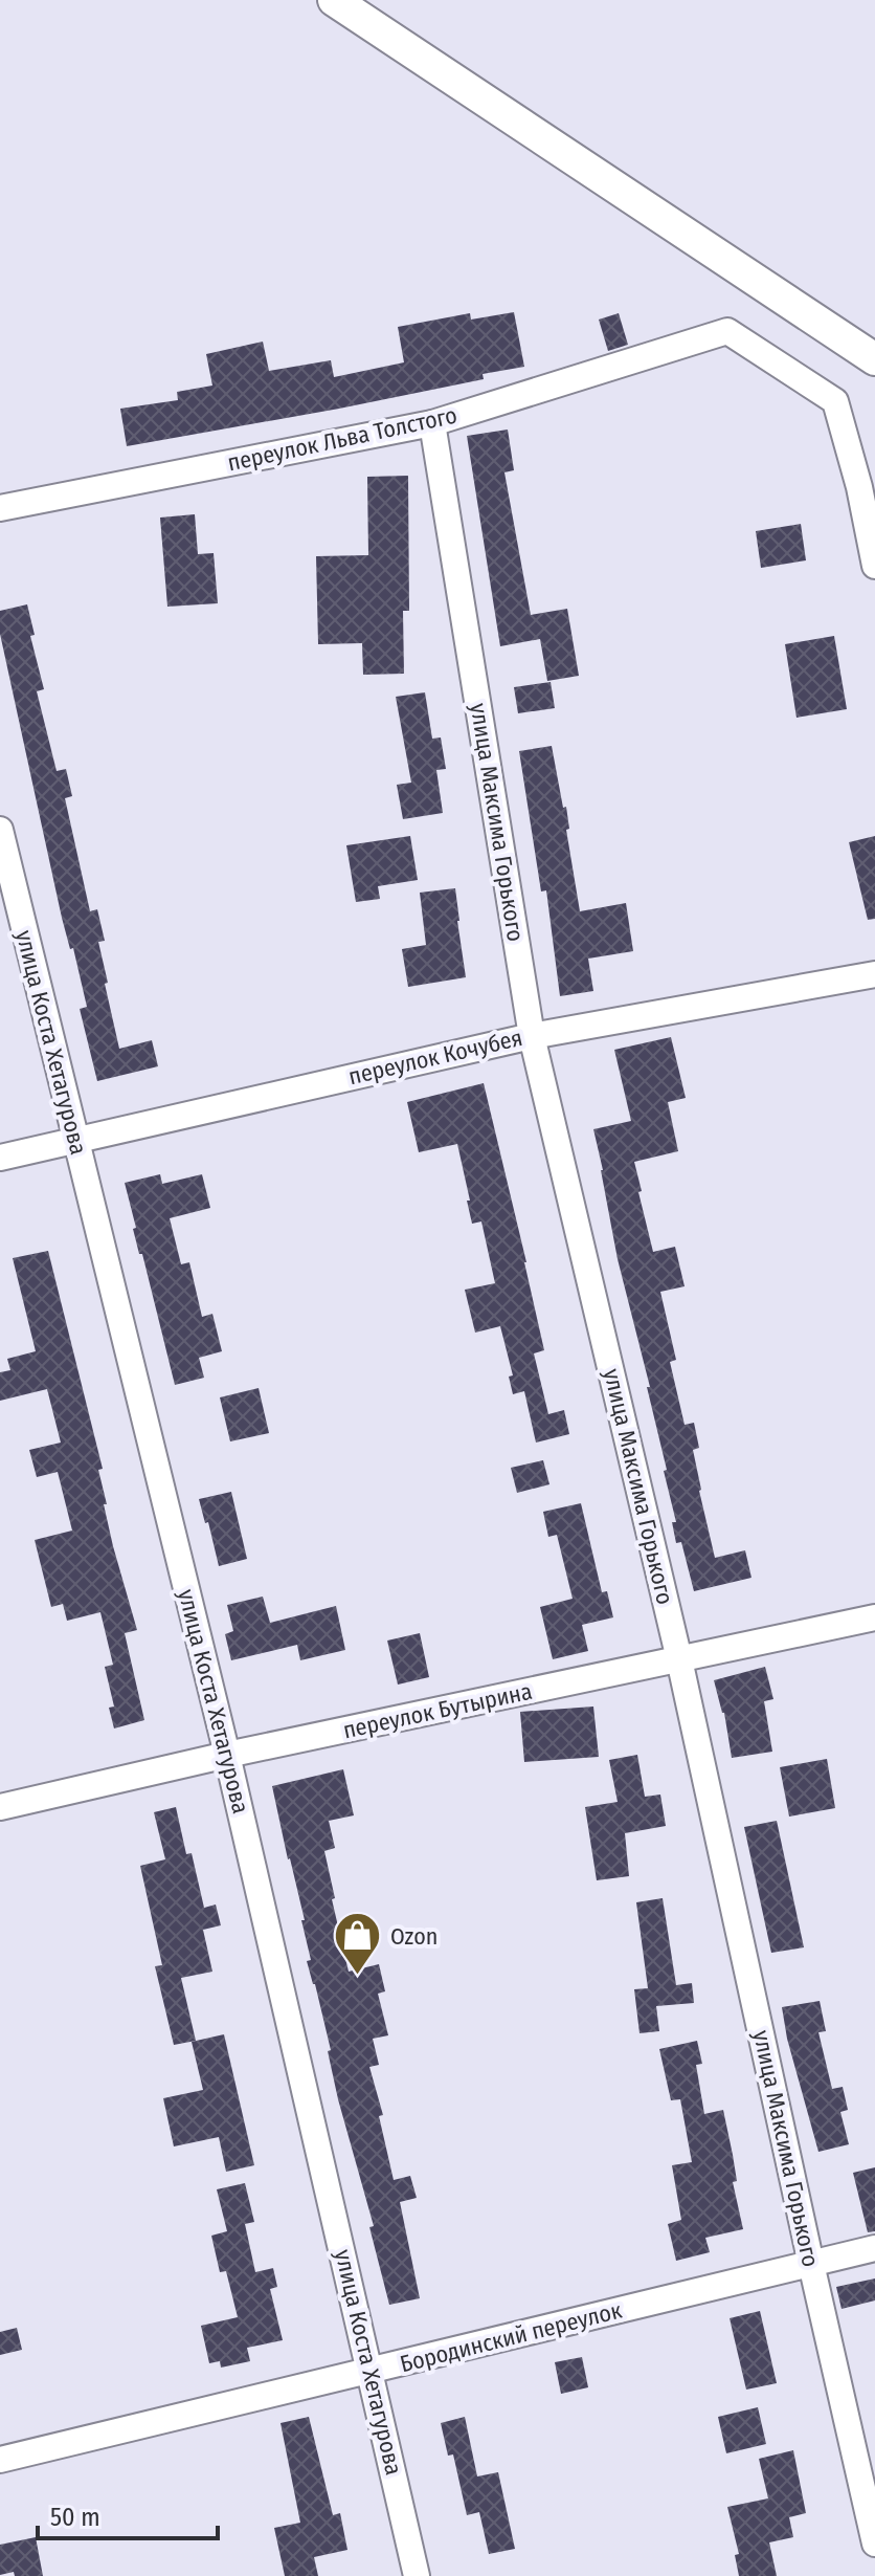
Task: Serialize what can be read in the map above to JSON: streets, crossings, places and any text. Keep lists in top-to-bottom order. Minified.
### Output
{"streets":{"street":["переулок Льва Толстого","улица Максима Горького","улица Коста Хетагурова","переулок Кочубея","переулок Бутырина","Бородинский переулок"]},"crossings":[["переулок Льва Толстого","улица Максима Горького"],["улица Максима Горького","переулок Кочубея"],["улица Максима Горького","переулок Бутырина"],["улица Максима Горького","Бородинский переулок"],["улица Коста Хетагурова","переулок Кочубея"],["улица Коста Хетагурова","переулок Бутырина"],["улица Коста Хетагурова","Бородинский переулок"]],"places":{"shop":["Ozon"]},"scale_bar":"50 m"}
